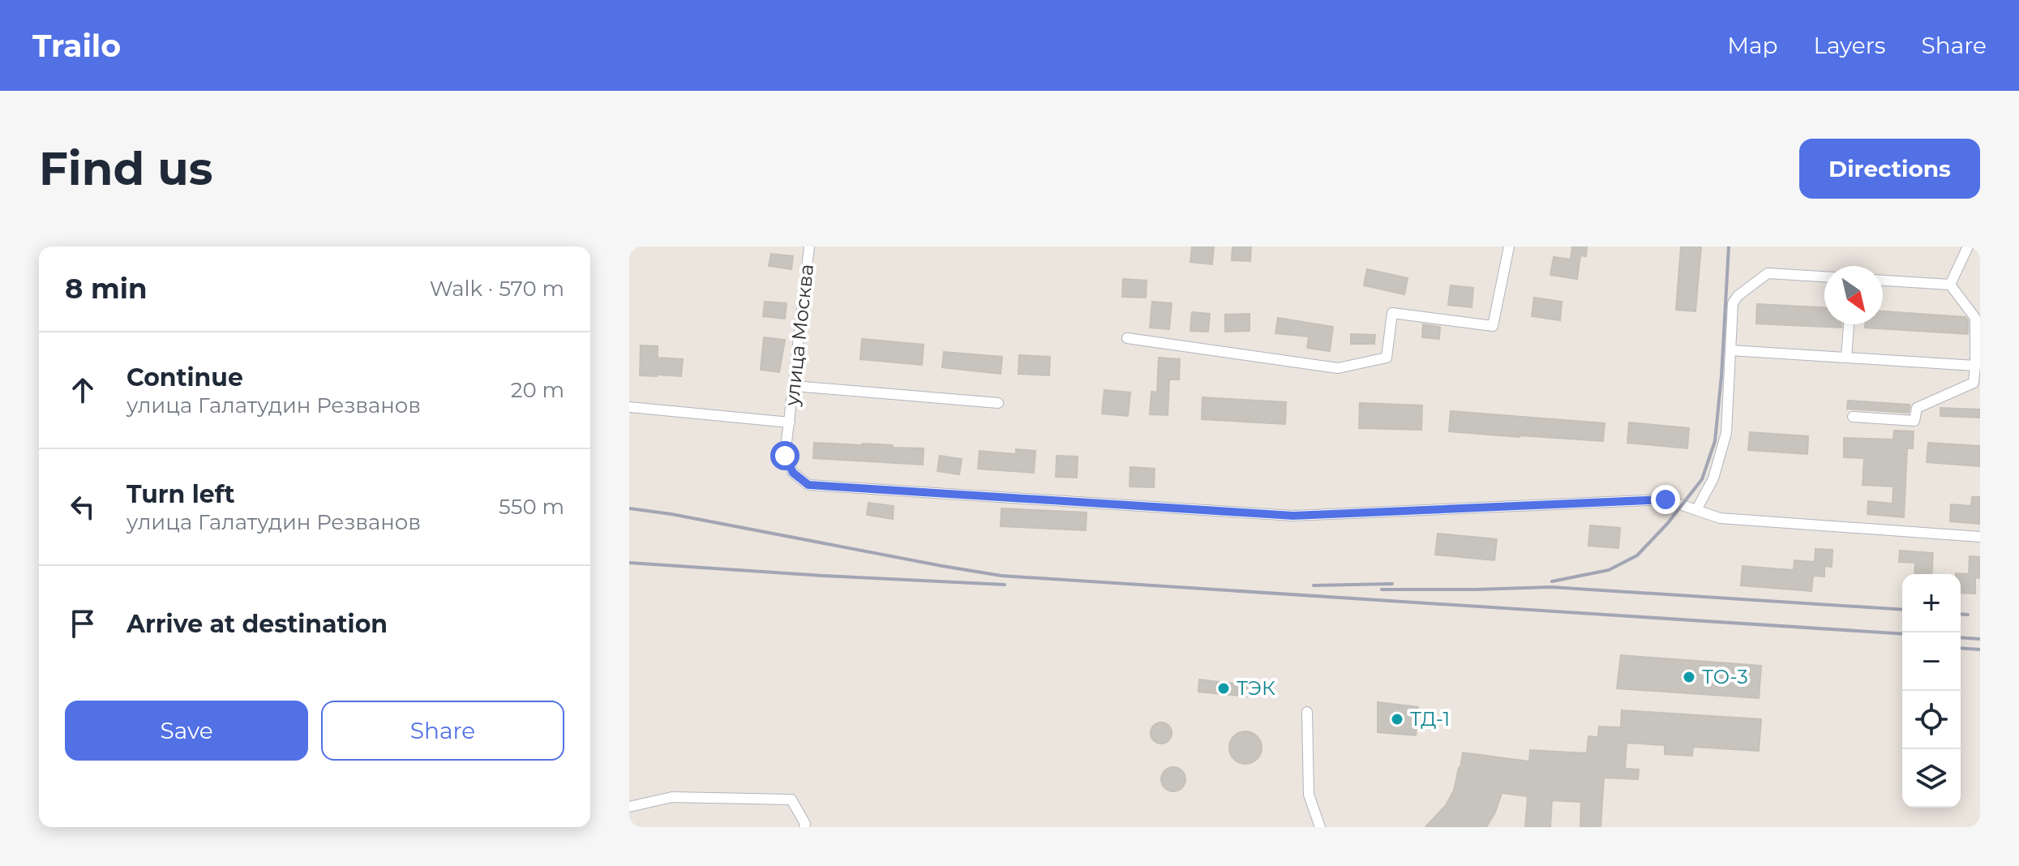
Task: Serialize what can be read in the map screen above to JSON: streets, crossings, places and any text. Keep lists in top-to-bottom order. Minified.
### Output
{"streets":{"street":["улица Москва"]},"places":["ТО-3","ТЭК","ТД-1"],"north":"bottom right","page":{"header":"Trailo","nav":["Map","Layers","Share"],"buttons":["Directions",["Save","Share"]],"title":"Find us","heading":["8 min","Walk · 570 m"],"list":[["Continue","улица Галатудин Резванов","20 m"],["Turn left","улица Галатудин Резванов","550 m"],"Arrive at destination"],"map_buttons":["+","−"]}}
